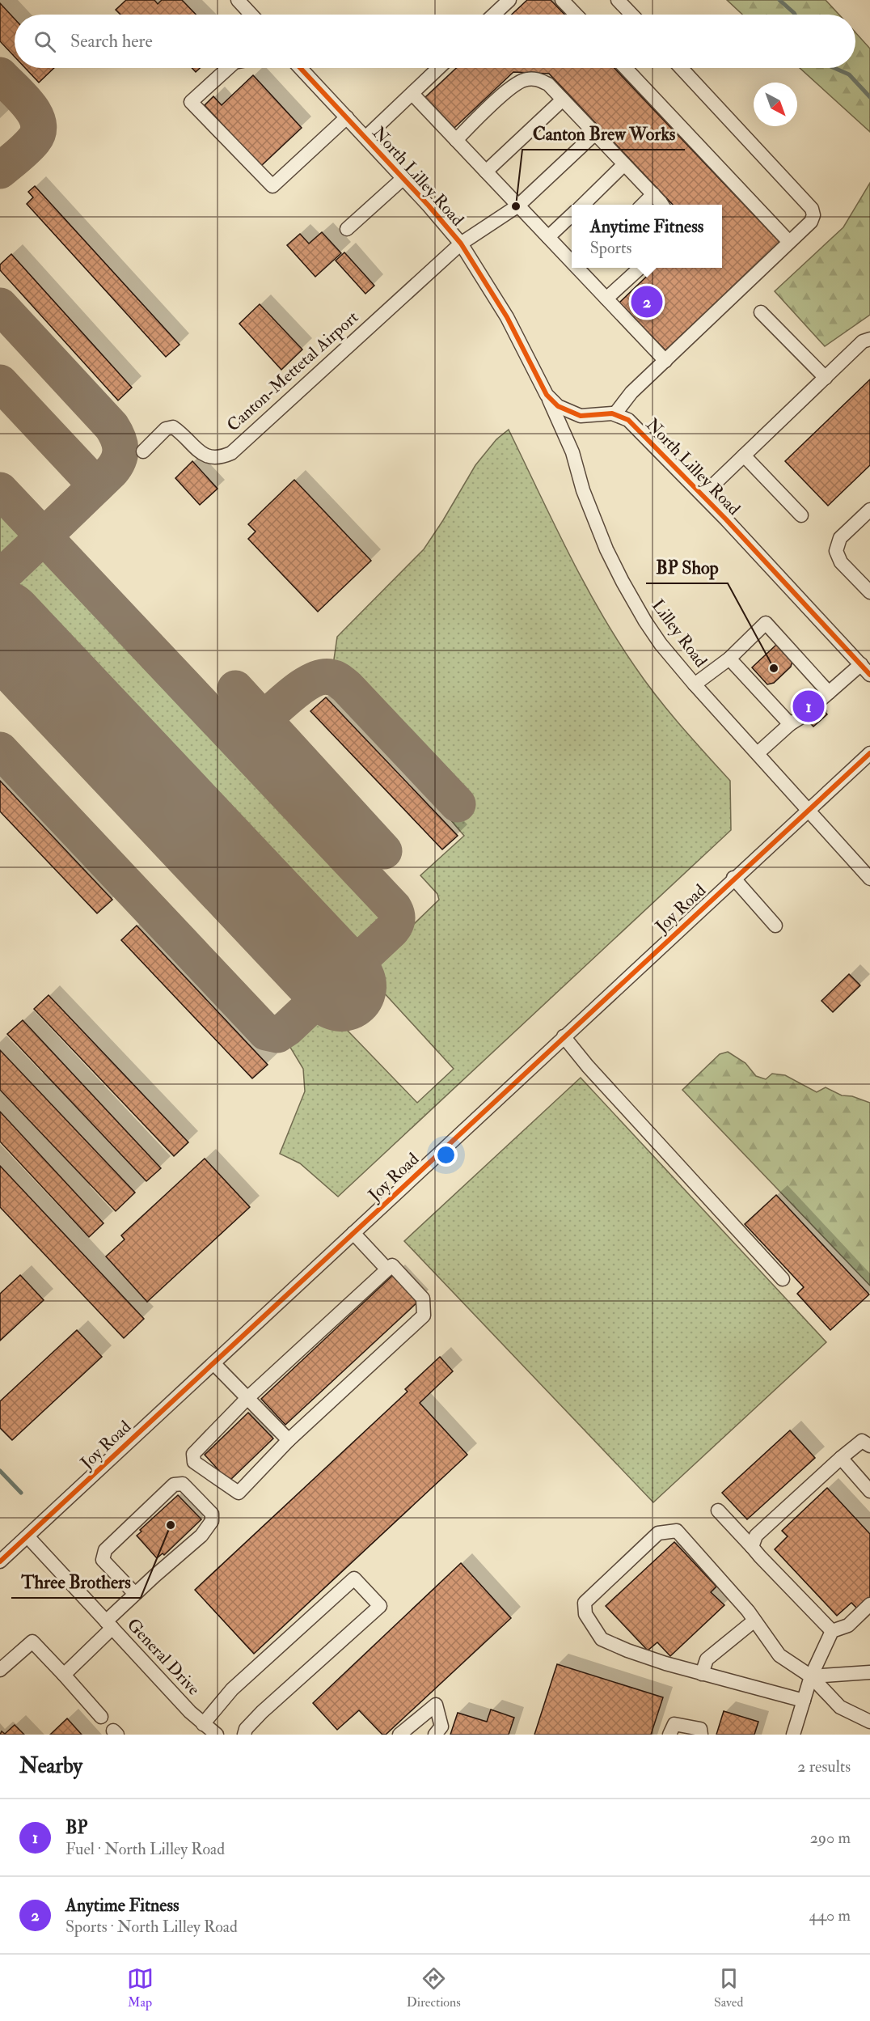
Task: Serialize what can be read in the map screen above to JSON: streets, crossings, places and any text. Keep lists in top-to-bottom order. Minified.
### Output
{"streets":{"street":["North Lilley Road","Canton-Mettetal Airport","Lilley Road","Joy Road","General Drive"]},"crossings":[["North Lilley Road","Canton-Mettetal Airport"],["North Lilley Road","Lilley Road"],["Lilley Road","Joy Road"],["Joy Road","General Drive"]],"places":["Canton Brew Works","BP Shop","Three Brothers"],"north":"bottom right","page":{"search":"Search here","popup":["Anytime Fitness","Sports"],"pins":["2","1"],"heading":["Nearby","2 results"],"list":[{"mark":"1","name":"BP","note":"Fuel · North Lilley Road","value":"290 m"},{"mark":"2","name":"Anytime Fitness","note":"Sports · North Lilley Road","value":"440 m"}],"nav":["Map","Directions","Saved"]}}
